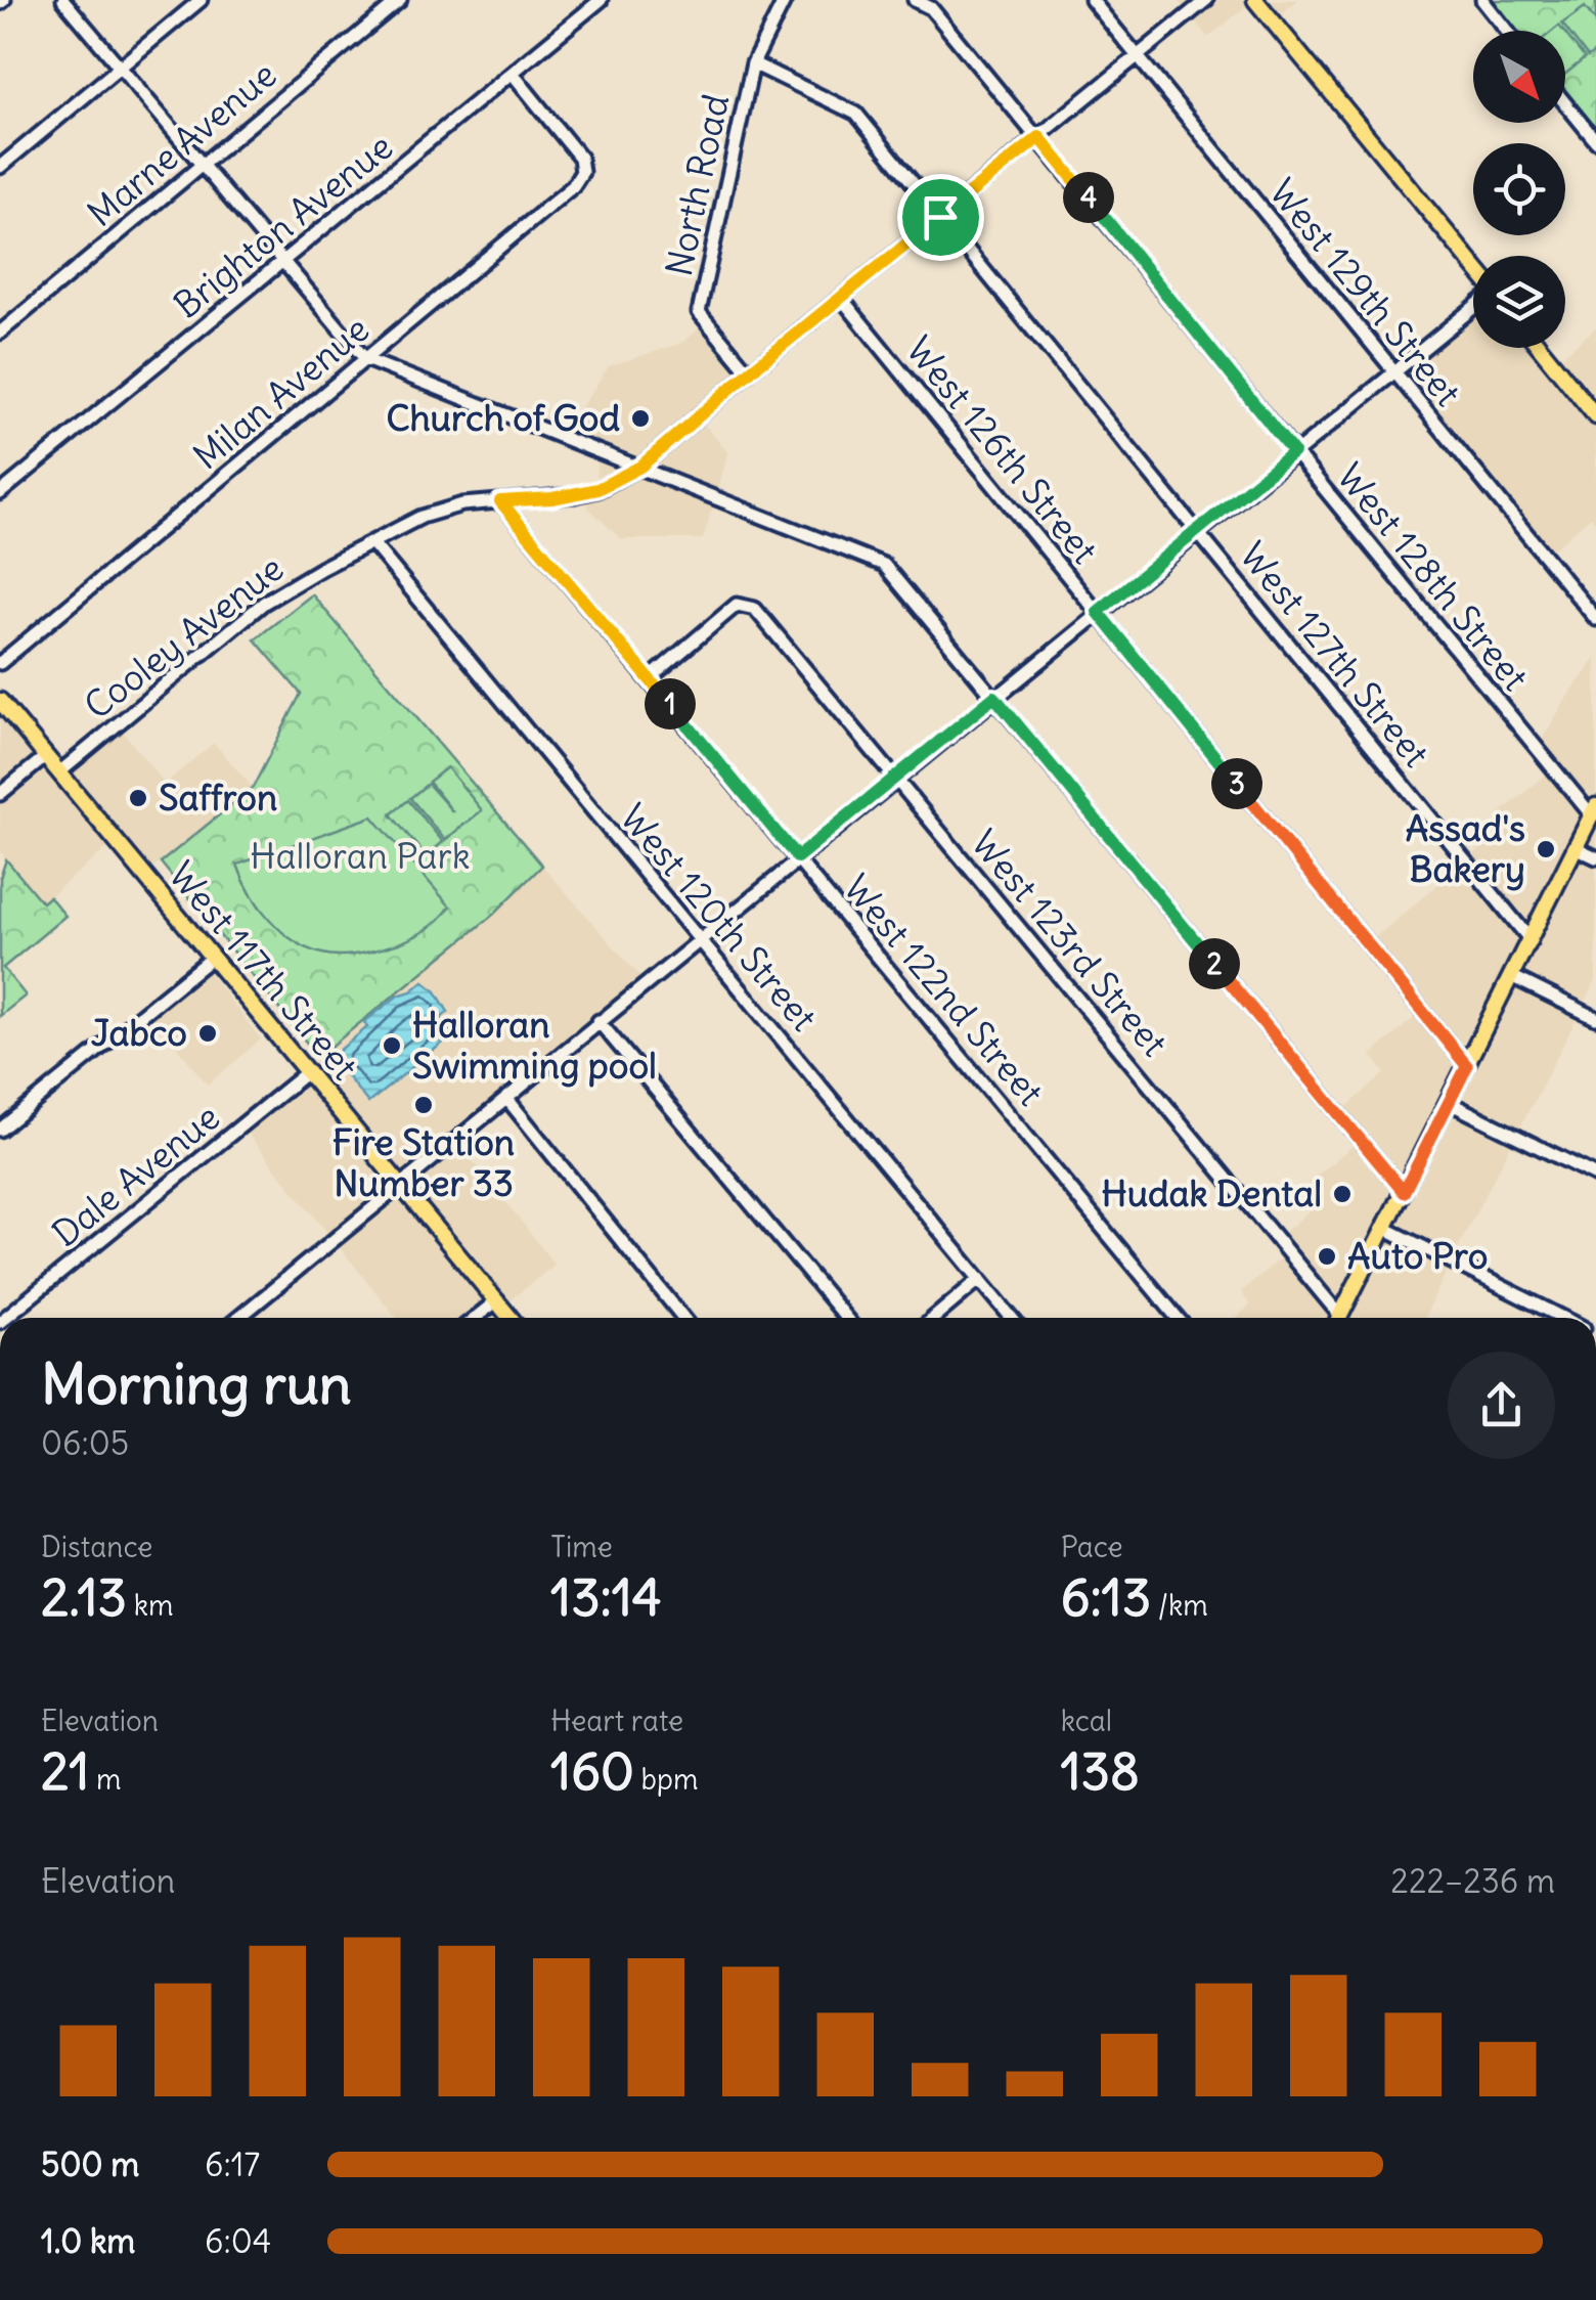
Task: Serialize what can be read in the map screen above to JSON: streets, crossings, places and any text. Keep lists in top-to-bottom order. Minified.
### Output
{"streets":{"main road":["West 117th Street"],"street":["Marne Avenue","North Road","Brighton Avenue","West 129th Street","Milan Avenue","West 126th Street","West 128th Street","Cooley Avenue","West 127th Street","West 120th Street","West 123rd Street","West 122nd Street","Dale Avenue"]},"crossings":[["North Road","Cooley Avenue"],["North Road","West 127th Street"],["Brighton Avenue","Milan Avenue"],["West 129th Street","Cooley Avenue"],["West 126th Street","Cooley Avenue"],["West 128th Street","Cooley Avenue"],["Cooley Avenue","West 127th Street"],["Cooley Avenue","West 120th Street"],["Cooley Avenue","West 117th Street"],["Cooley Avenue","West 122nd Street"],["West 123rd Street","West 122nd Street"],["West 117th Street","Dale Avenue"]],"parks":["Halloran Park"],"places":["Church of God","Saffron","Assad's Bakery","Jabco","Halloran Swimming pool","Fire Station Number 33","Hudak Dental","Auto Pro"],"north":"bottom right","page":{"pins":["4","1","3","2"],"heading":["Morning run","06:05"],"stats":[["Distance","2.13 km"],["Time","13:14"],["Pace","6:13 /km"],["Elevation","21 m"],["Heart rate","160 bpm"],["kcal","138"]],"chart":["Elevation","222–236 m"],"list":[{"name":"500 m","note":"6:17"},{"name":"1.0 km","note":"6:04"}]}}
